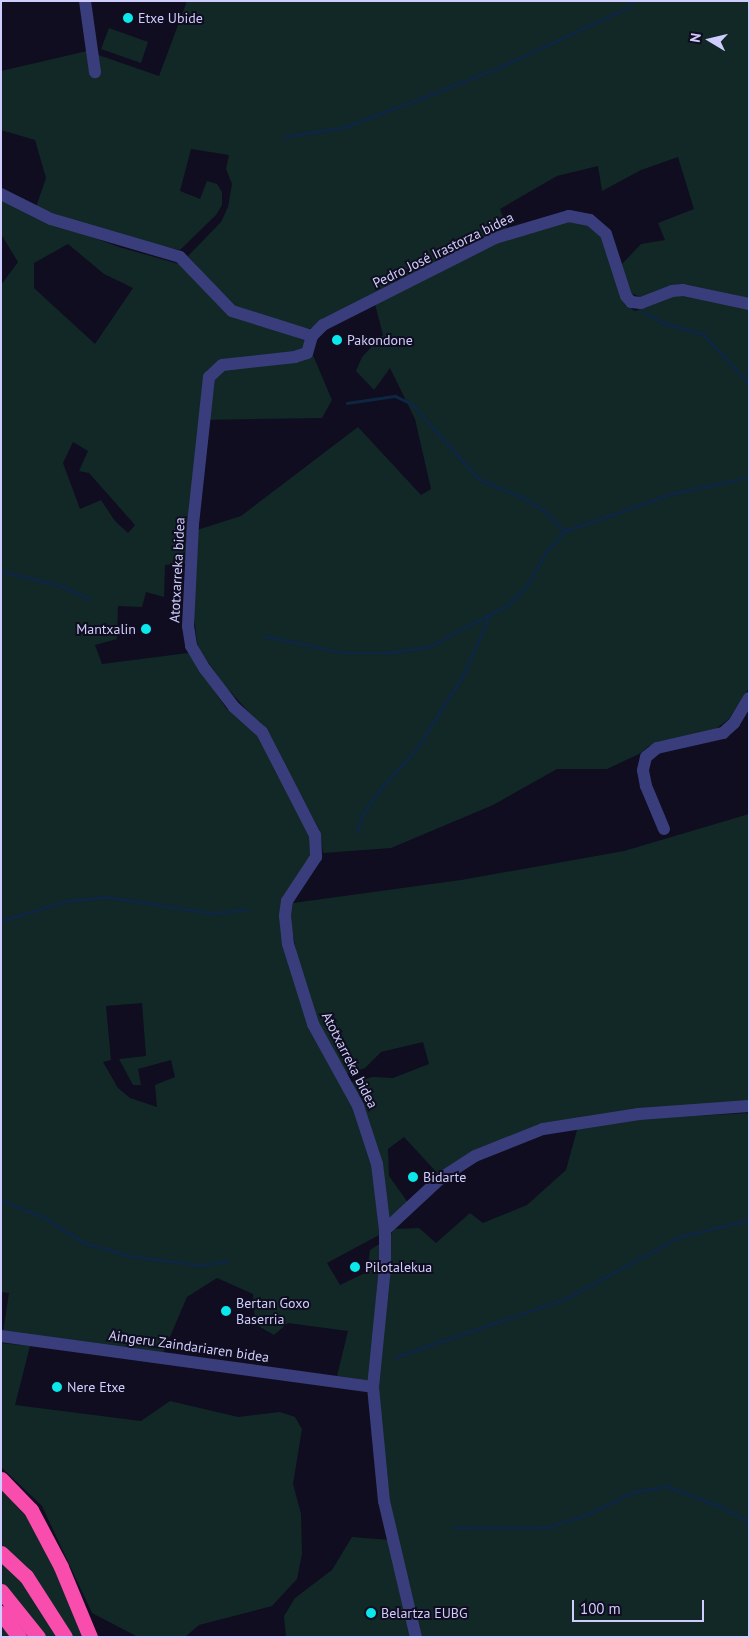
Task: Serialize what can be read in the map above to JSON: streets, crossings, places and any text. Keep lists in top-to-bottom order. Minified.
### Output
{"streets":{"street":["Pedro José Irastorza bidea","Atotxarreka bidea","Aingeru Zaindariaren bidea"]},"crossings":[["Pedro José Irastorza bidea","Atotxarreka bidea"],["Atotxarreka bidea","Aingeru Zaindariaren bidea"]],"places":["Etxe Ubide","Pakondone","Mantxalin","Bidarte","Pilotalekua","Bertan Goxo Baserria","Nere Etxe","Belartza EUBG"],"scale_bar":"100 m","north":"left"}
